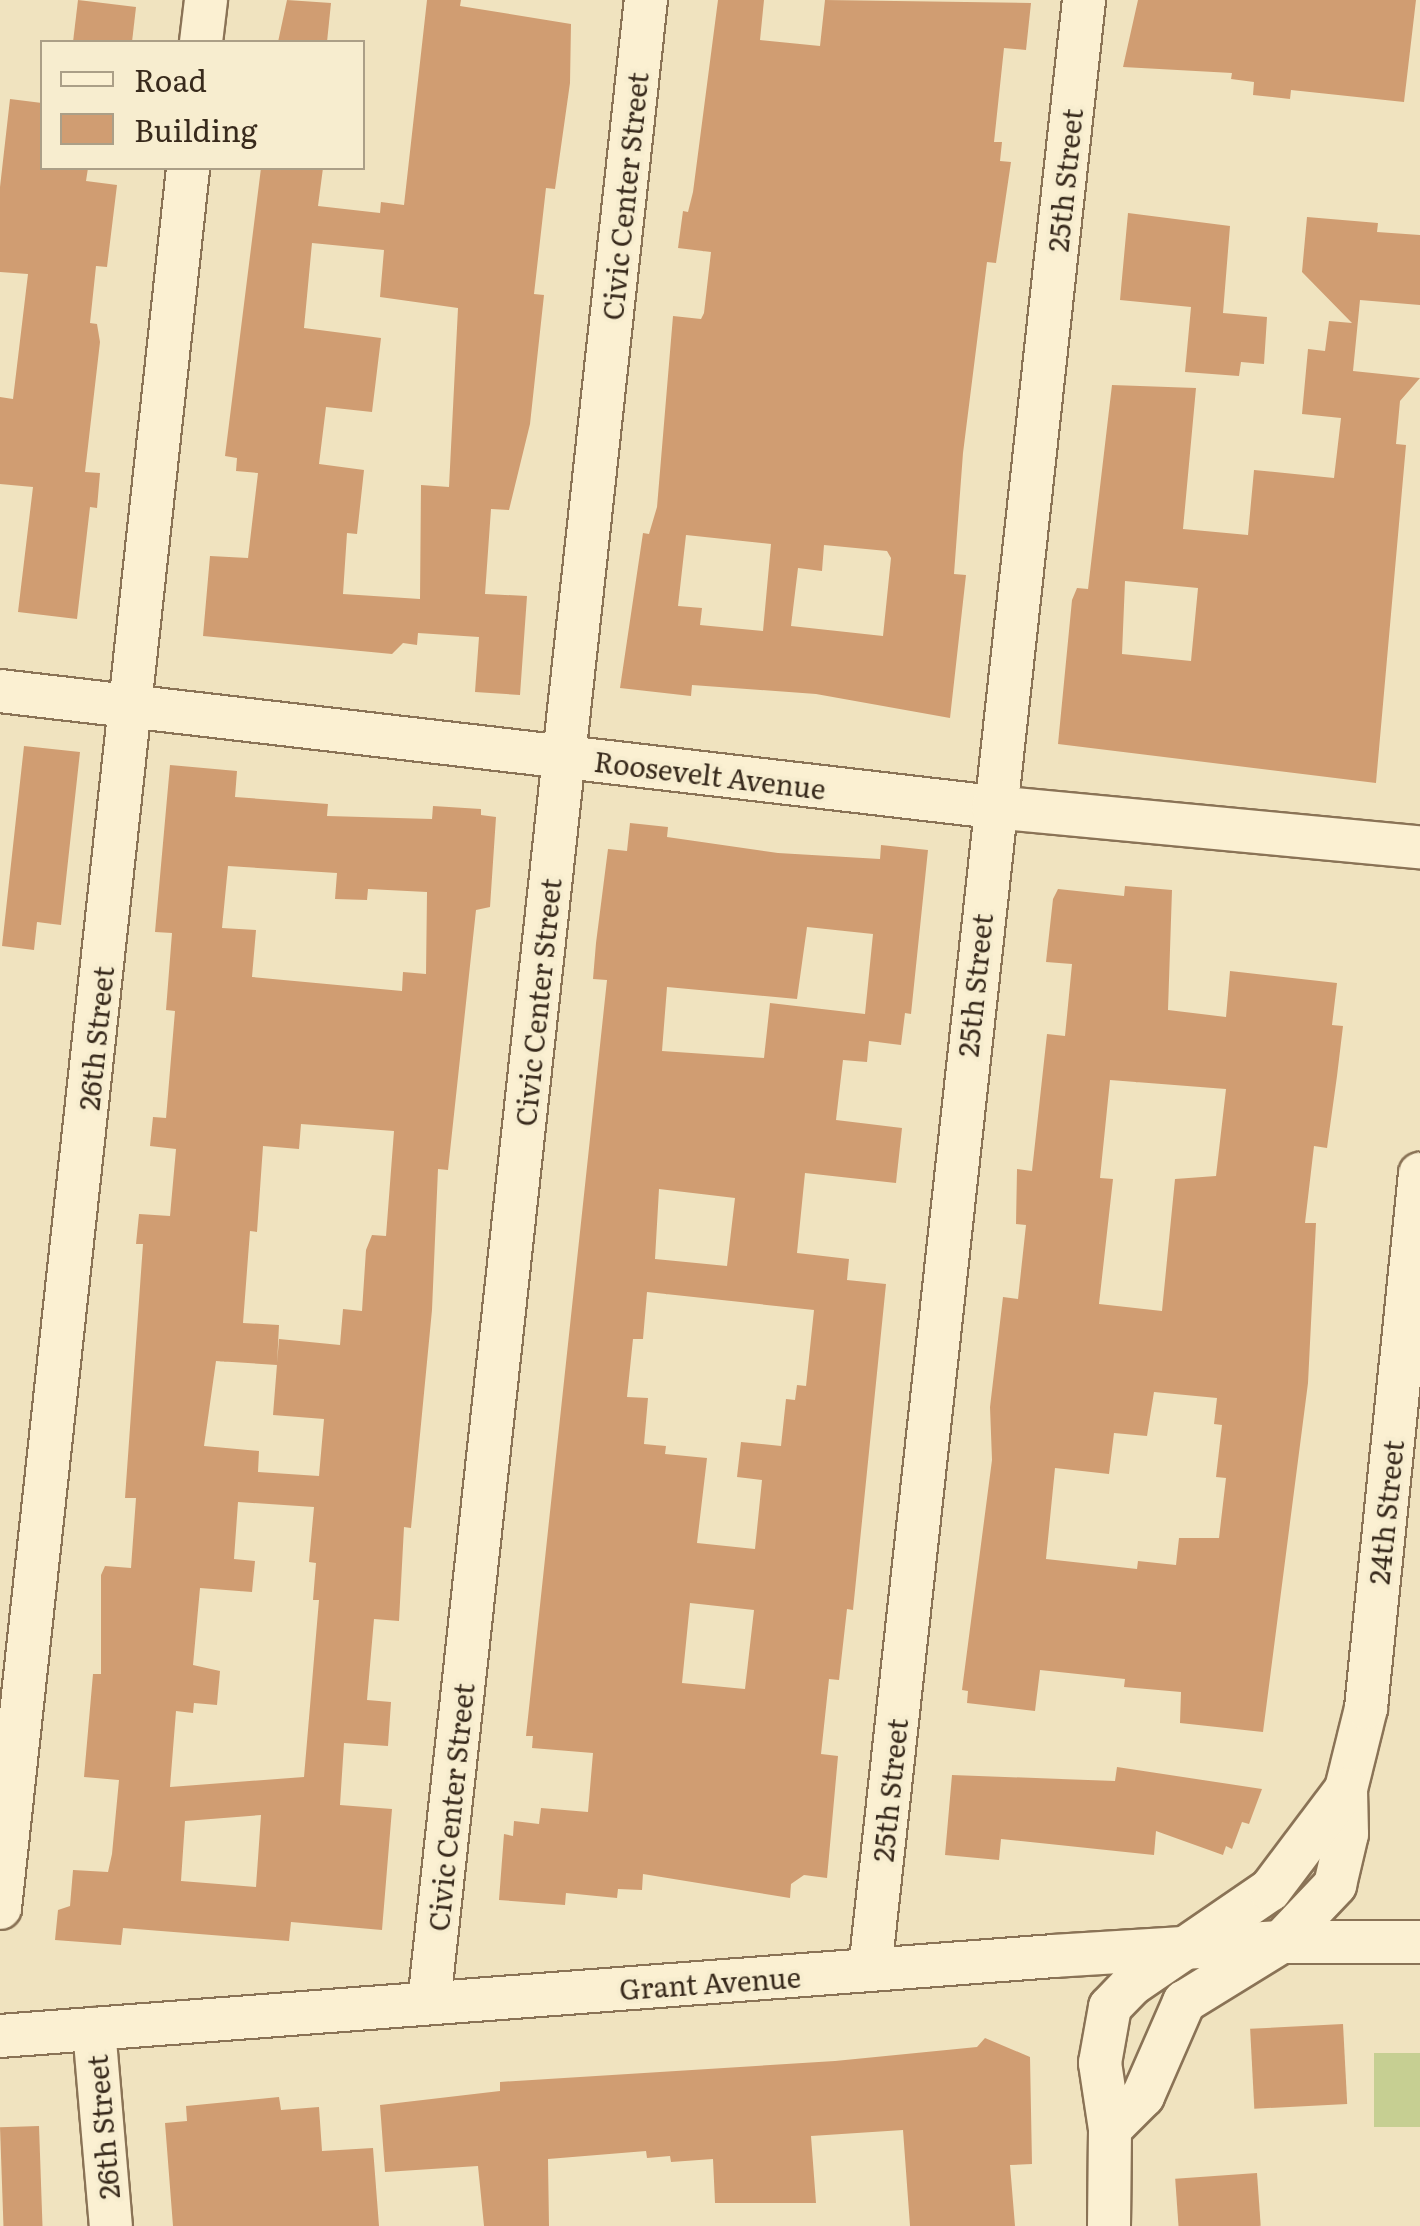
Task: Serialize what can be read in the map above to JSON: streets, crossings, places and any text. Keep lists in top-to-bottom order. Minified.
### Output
{"streets":{"street":["25th Street","Civic Center Street","Roosevelt Avenue","26th Street","24th Street","Grant Avenue"]},"crossings":[["25th Street","Roosevelt Avenue"],["25th Street","Grant Avenue"],["Civic Center Street","Roosevelt Avenue"],["Civic Center Street","Grant Avenue"],["Roosevelt Avenue","26th Street"],["26th Street","Grant Avenue"],["24th Street","Grant Avenue"]],"legend":["Road","Building"]}
